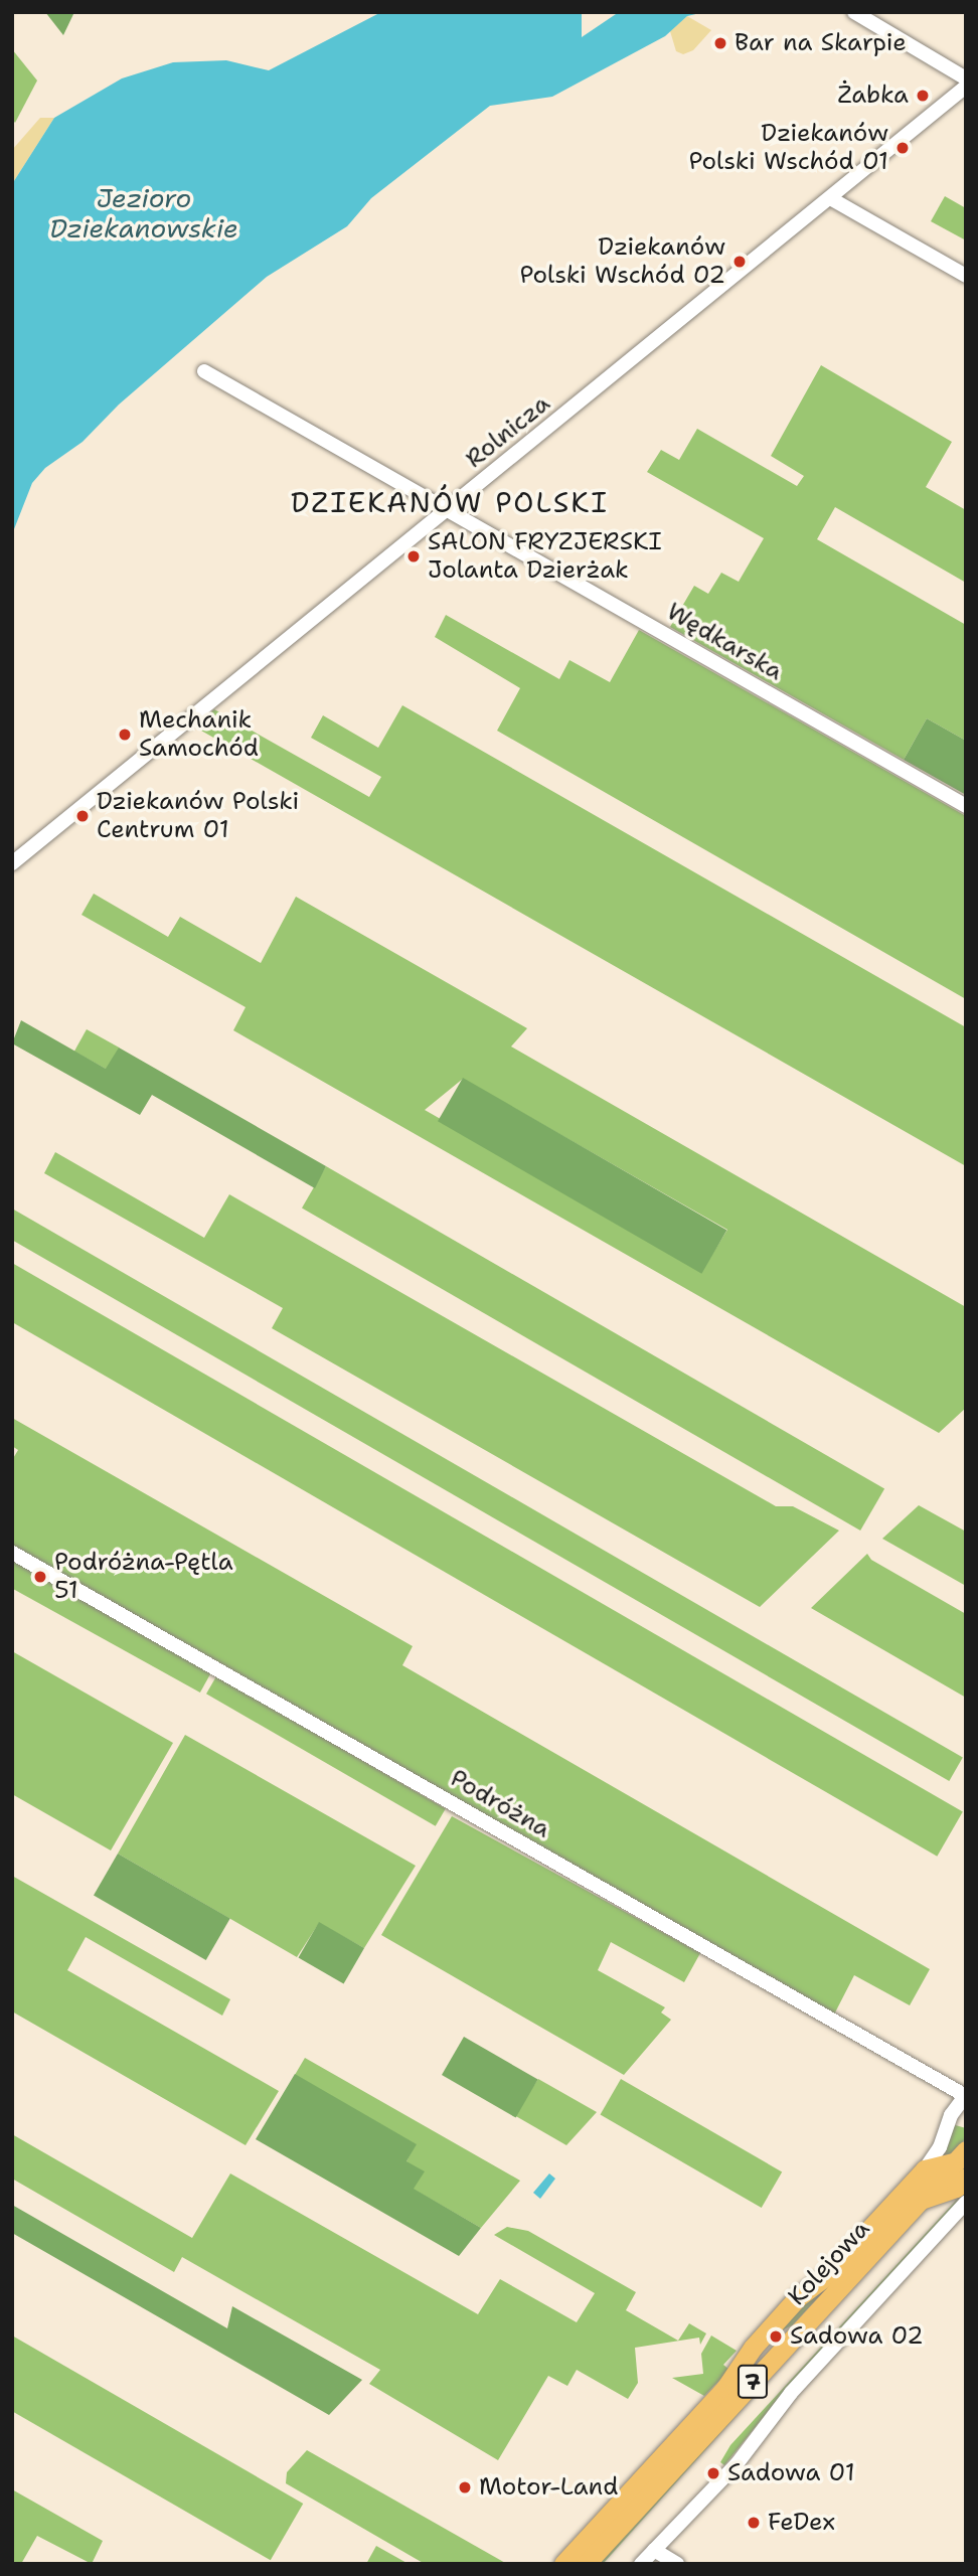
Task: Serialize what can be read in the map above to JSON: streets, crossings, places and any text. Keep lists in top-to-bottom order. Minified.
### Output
{"streets":{"highway":["Kolejowa","7"],"street":["Rolnicza","Wędkarska","Podróżna"]},"crossings":[["Rolnicza","Wędkarska"]],"districts":["DZIEKANÓW POLSKI"],"water":["Jezioro Dziekanowskie"],"places":["Bar na Skarpie","Żabka","Dziekanów Polski Wschód 01","Dziekanów Polski Wschód 02","SALON FRYZJERSKI Jolanta Dzierżak","Mechanik Samochód","Dziekanów Polski Centrum 01","Podróżna-Pętla 51","Sadowa 02","Sadowa 01","Motor-Land","FeDex"]}
